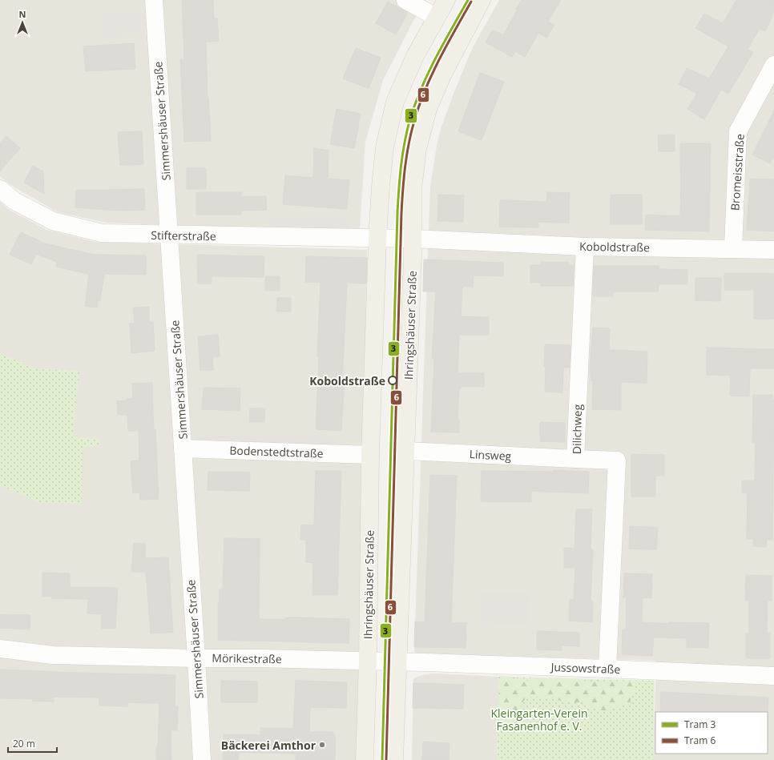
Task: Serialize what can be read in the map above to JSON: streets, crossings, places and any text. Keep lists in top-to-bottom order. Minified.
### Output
{"streets":{"main road":["Ihringshäuser Straße"],"street":["Simmershäuser Straße","Bromeisstraße","Stifterstraße","Koboldstraße","Dilichweg","Bodenstedtstraße","Linsweg","Mörikestraße","Jussowstraße"]},"crossings":[["Simmershäuser Straße","Stifterstraße"],["Simmershäuser Straße","Bodenstedtstraße"],["Simmershäuser Straße","Mörikestraße"],["Bromeisstraße","Koboldstraße"],["Stifterstraße","Koboldstraße"],["Stifterstraße","Ihringshäuser Straße"],["Koboldstraße","Ihringshäuser Straße"],["Koboldstraße","Dilichweg"],["Ihringshäuser Straße","Bodenstedtstraße"],["Ihringshäuser Straße","Linsweg"],["Ihringshäuser Straße","Mörikestraße"],["Ihringshäuser Straße","Jussowstraße"],["Dilichweg","Linsweg"],["Dilichweg","Jussowstraße"],["Mörikestraße","Jussowstraße"]],"parks":["Kleingarten-Verein Fasanenhof e. V."],"places":["Koboldstraße","Bäckerei Amthor"],"lines":["tram line 3","tram line 6"],"legend":["Tram 3","Tram 6"],"scale_bar":"20 m","north":"top"}
